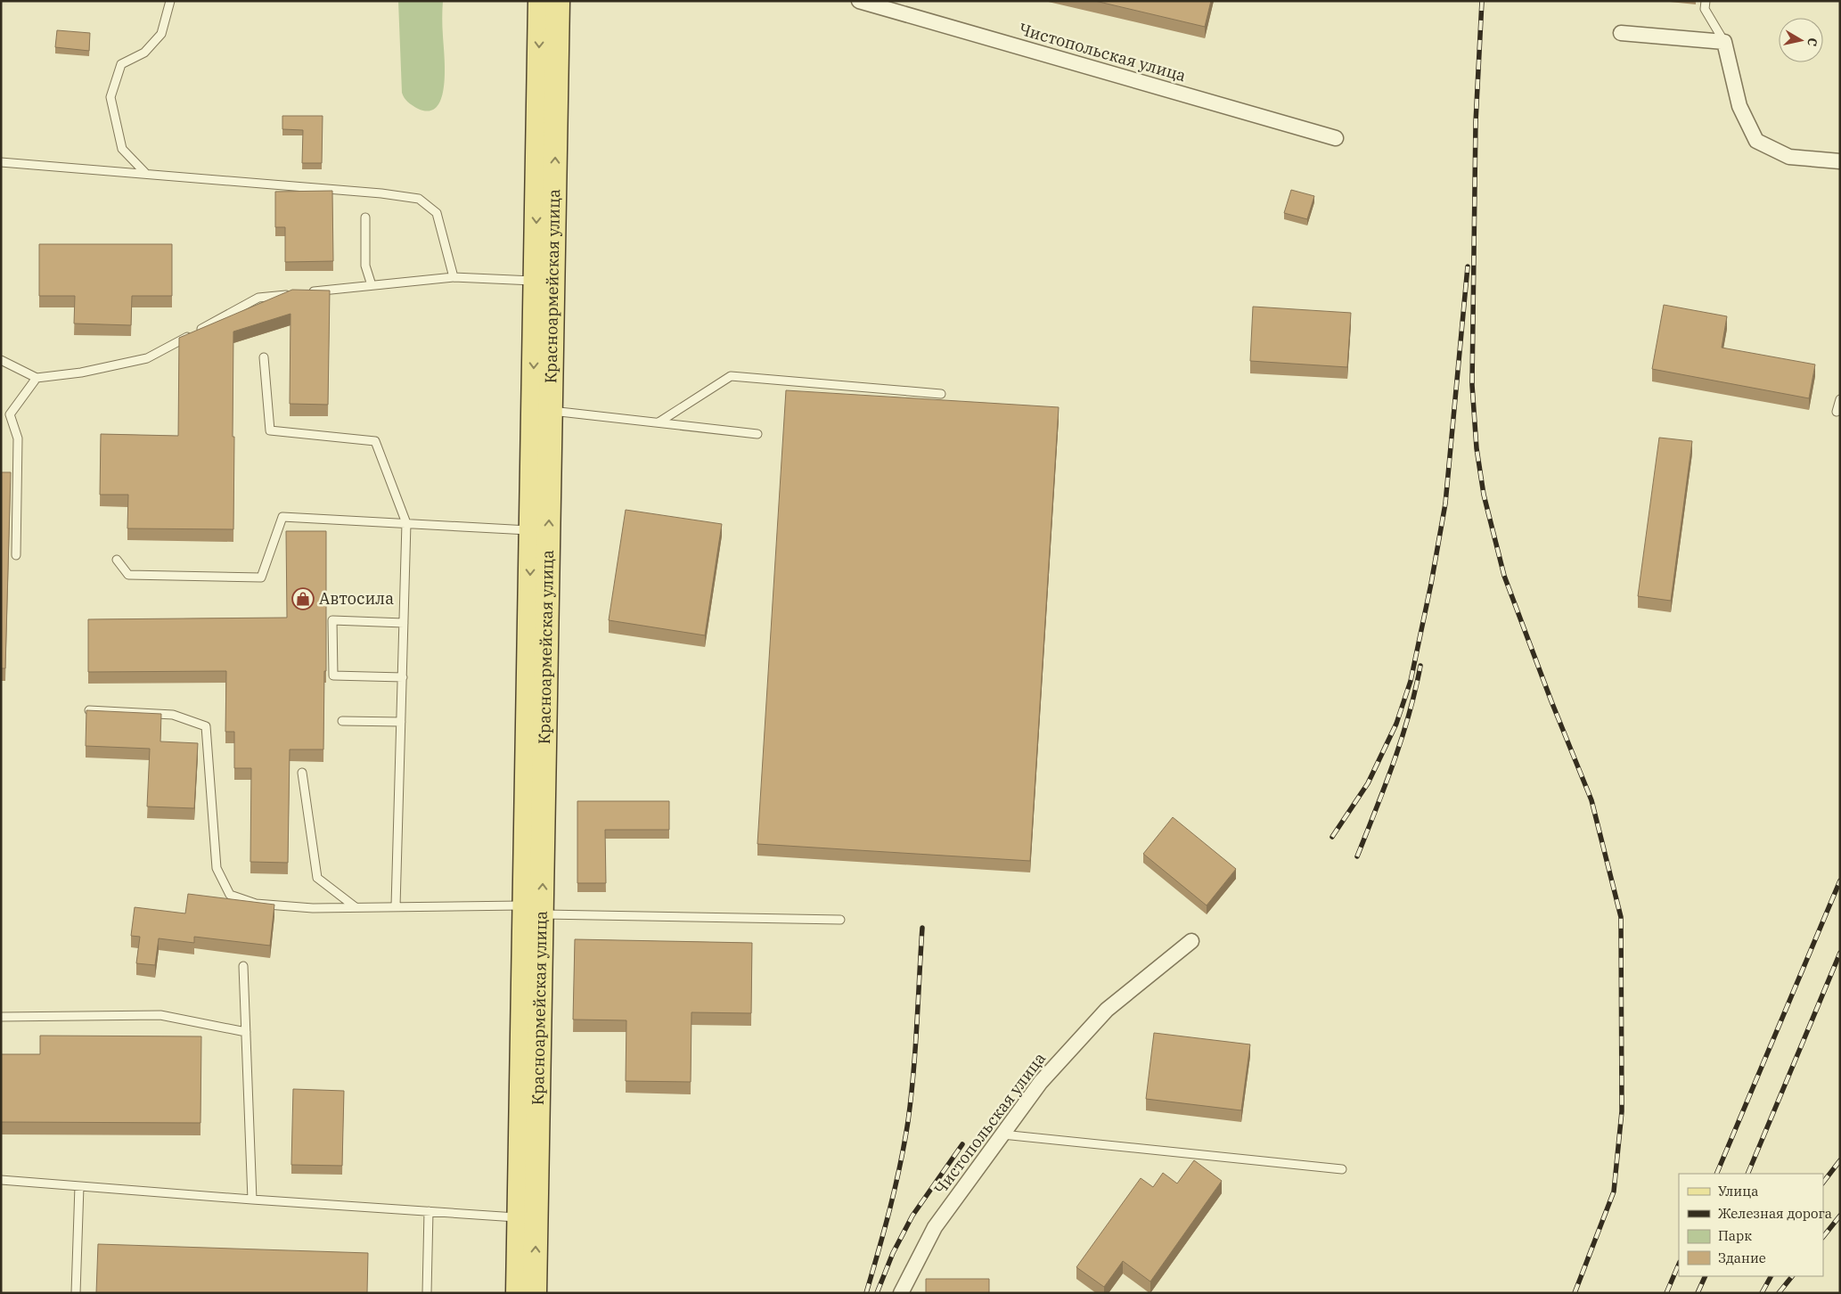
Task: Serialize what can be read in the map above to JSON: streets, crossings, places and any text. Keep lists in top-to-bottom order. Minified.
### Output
{"streets":{"main road":["Красноармейская улица"],"street":["Чистопольская улица"]},"places":{"shop":["Автосила"]},"legend":["Улица","Железная дорога","Парк","Здание"],"north":"right"}
